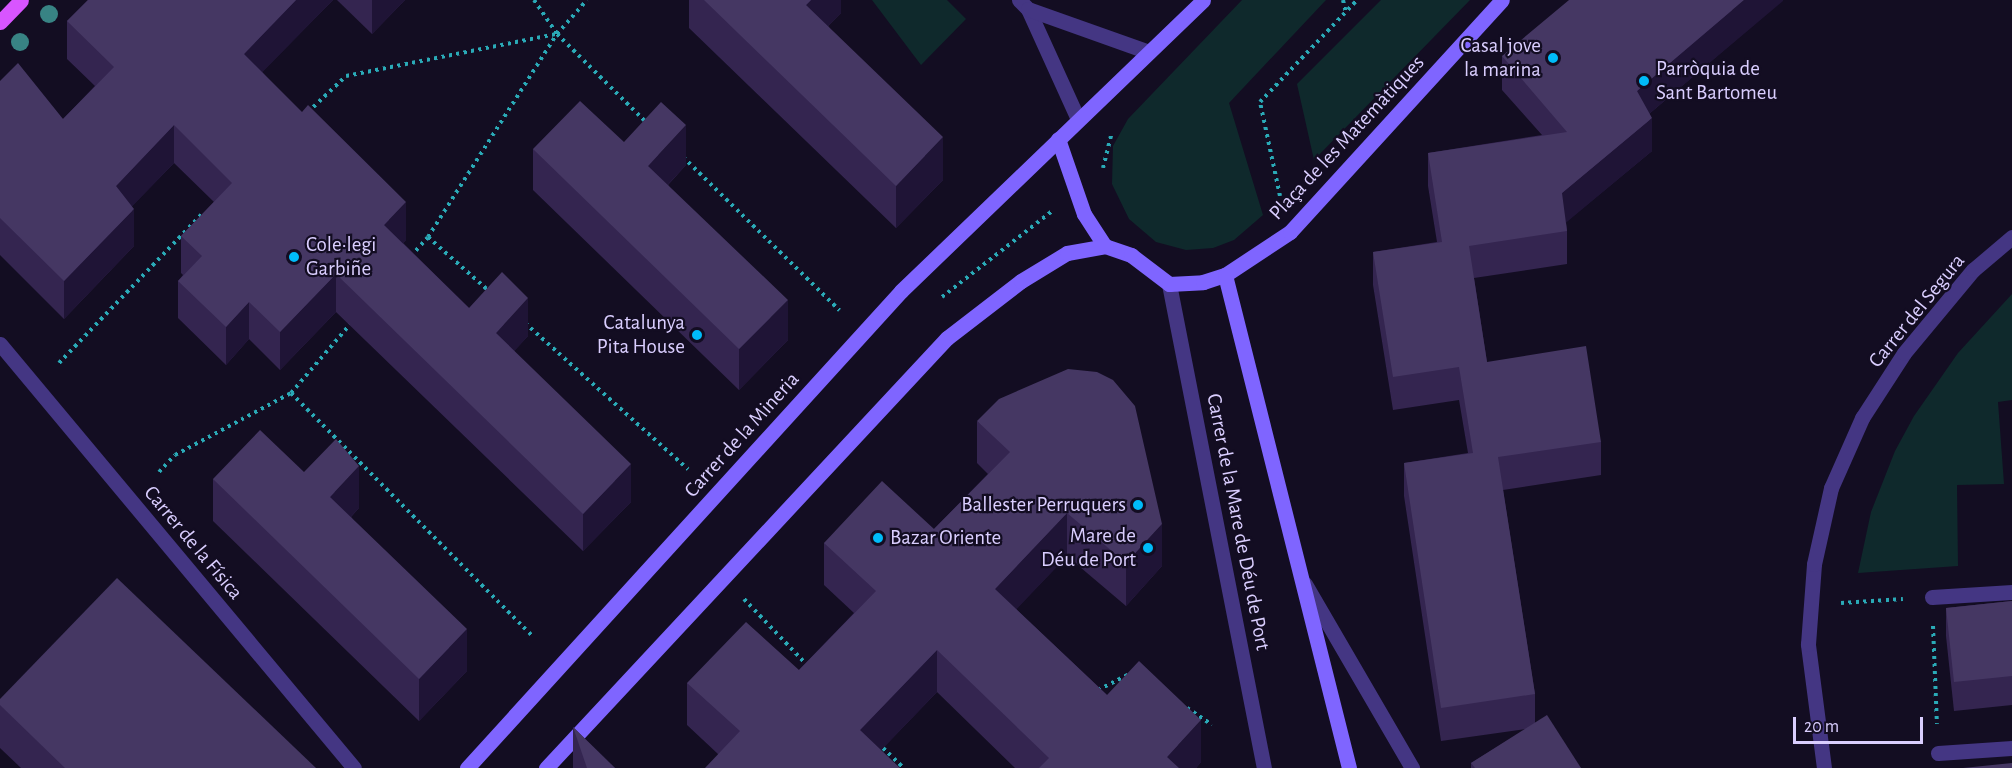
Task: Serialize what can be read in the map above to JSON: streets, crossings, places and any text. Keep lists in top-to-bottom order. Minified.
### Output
{"streets":{"street":["Plaça de les Matemàtiques","Carrer del Segura","Carrer de la Mineria","Carrer de la Mare de Déu de Port","Carrer de la Física"]},"crossings":[["Plaça de les Matemàtiques","Carrer de la Mare de Déu de Port"]],"places":["Casal jove la marina","Parròquia de Sant Bartomeu","Cole·legi Garbiñe","Catalunya Pita House","Ballester Perruquers","Bazar Oriente","Mare de Déu de Port"],"scale_bar":"20 m"}
